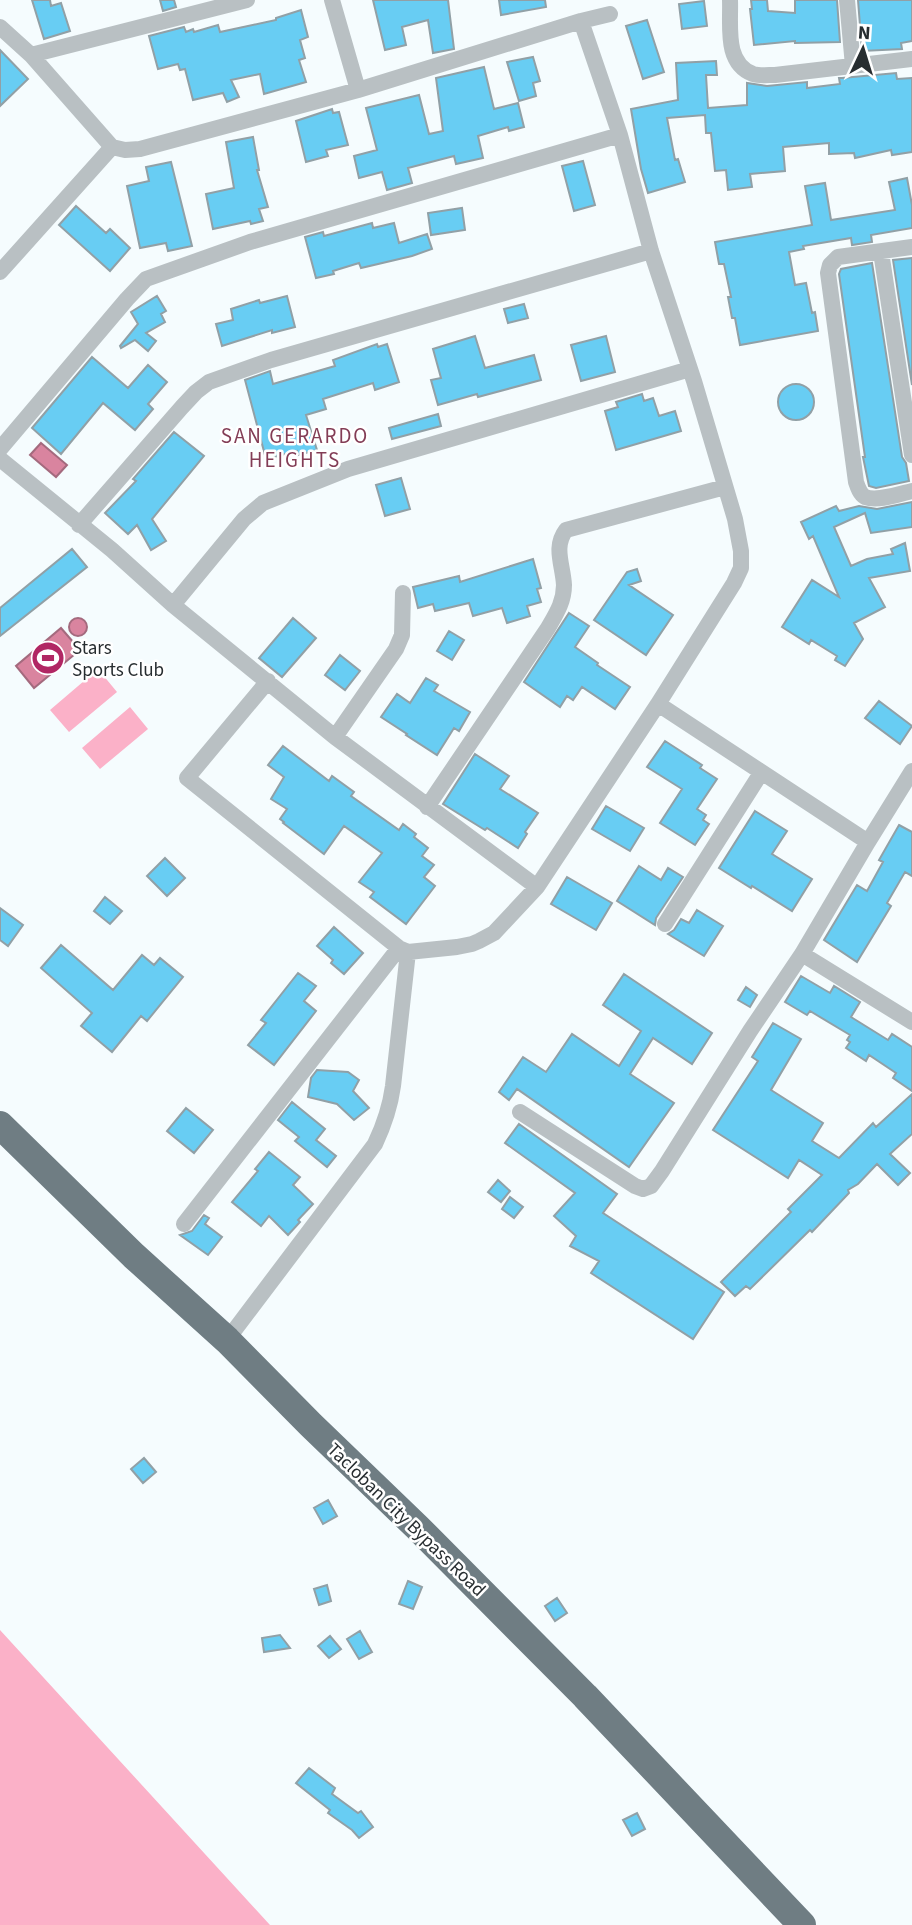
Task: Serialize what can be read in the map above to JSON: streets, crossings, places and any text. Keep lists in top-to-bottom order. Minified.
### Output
{"streets":{"highway":["Tacloban City Bypass Road"]},"districts":["SAN GERARDO HEIGHTS"],"places":{"sports":["Stars Sports Club"]},"north":"top"}
